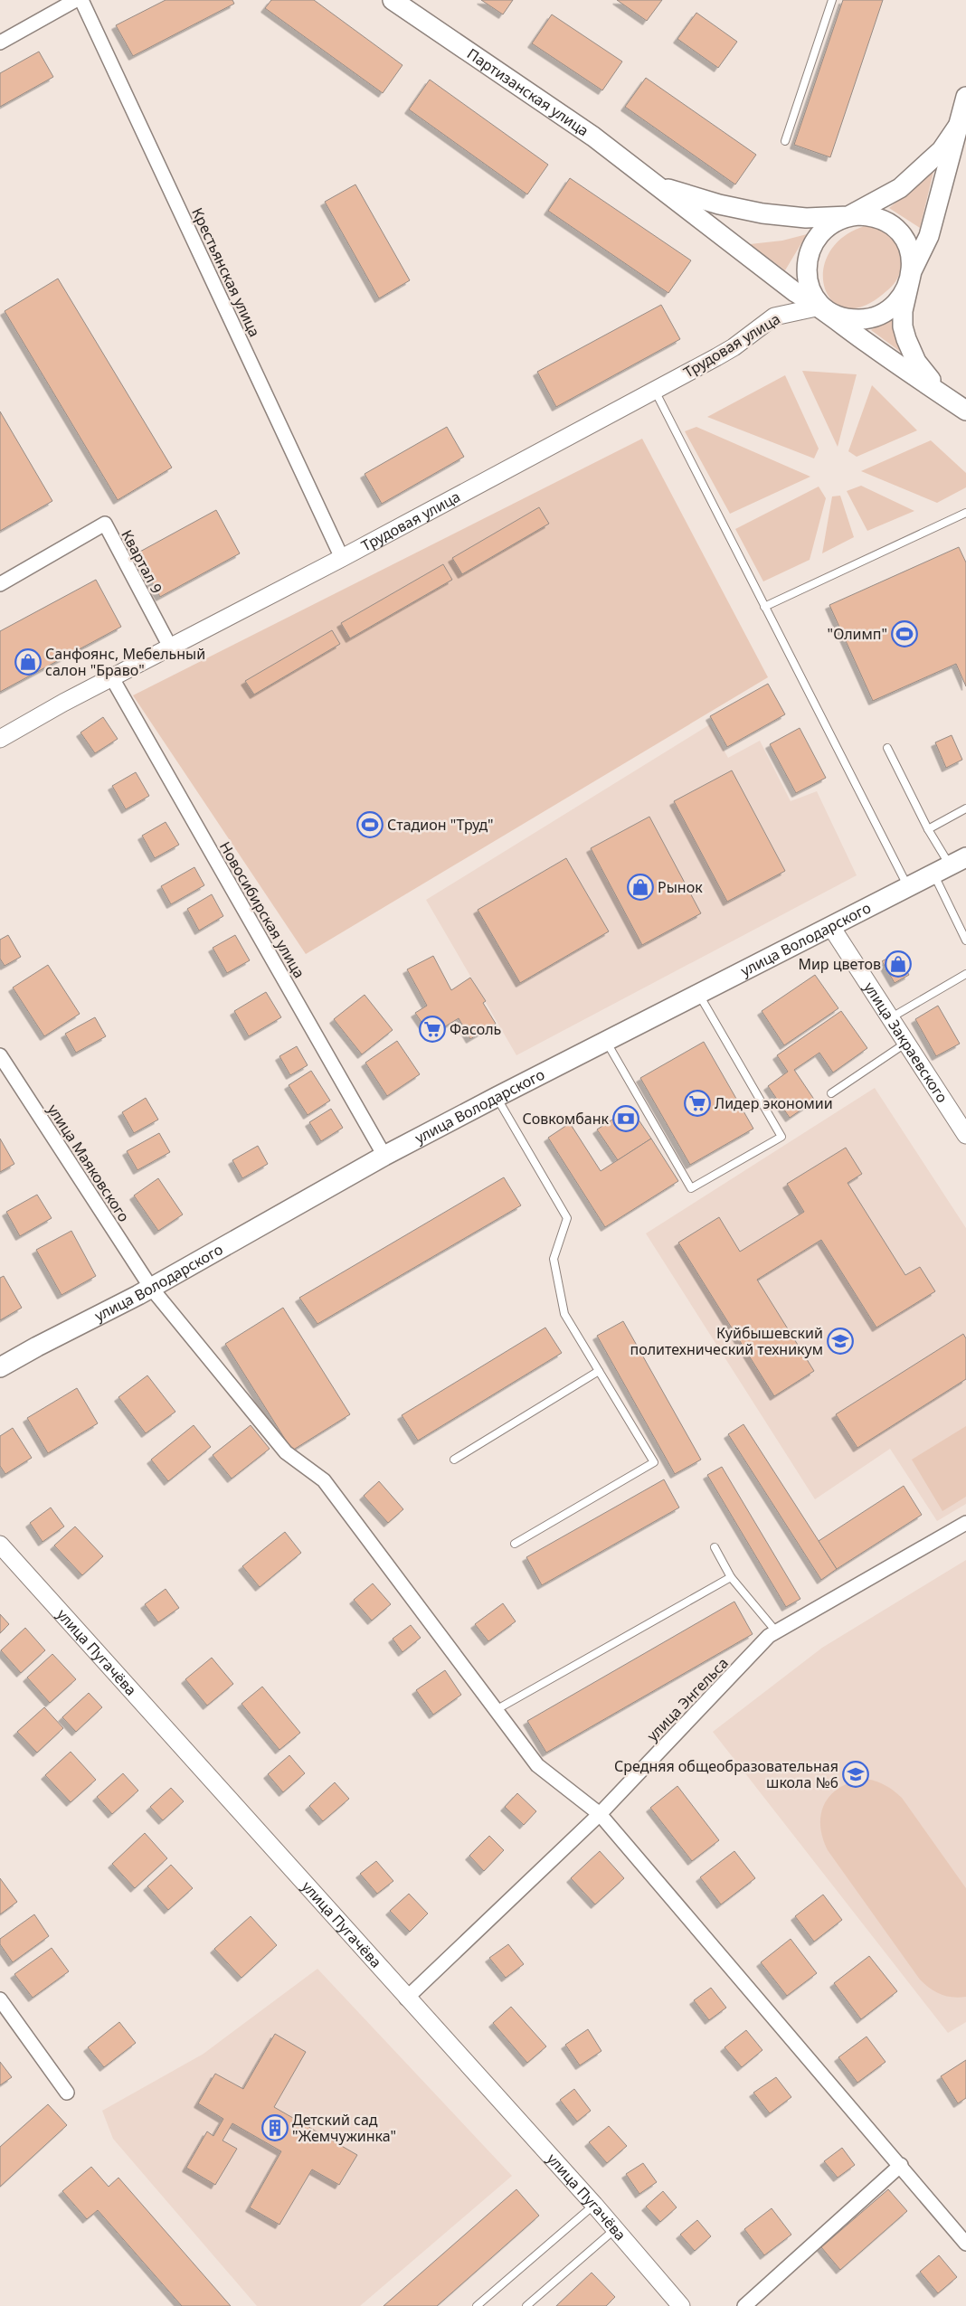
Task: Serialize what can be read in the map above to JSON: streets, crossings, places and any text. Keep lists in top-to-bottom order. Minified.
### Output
{"streets":{"main road":["Партизанская улица","улица Володарского"],"street":["Крестьянская улица","Трудовая улица","Квартал 9","Новосибирская улица","улица Закраевского","улица Маяковского","улица Пугачёва","улица Энгельса"]},"crossings":[["Партизанская улица","Трудовая улица"],["Крестьянская улица","Трудовая улица"],["Трудовая улица","Квартал 9"],["Трудовая улица","Новосибирская улица"],["Новосибирская улица","улица Володарского"],["улица Володарского","улица Закраевского"],["улица Володарского","улица Маяковского"],["улица Маяковского","улица Энгельса"],["улица Пугачёва","улица Энгельса"]],"places":{"sports":["\"Олимп\"","Стадион \"Труд\""],"shop":["Санфоянс, Мебельный салон \"Браво\"","Рынок","Мир цветов"],"supermarket":["Фасоль","Лидер экономии"],"bank":["Совкомбанк"],"school or university":["Куйбышевский политехнический техникум","Средняя общеобразовательная школа №6"],"building":["Детский сад \"Жемчужинка\""]}}
